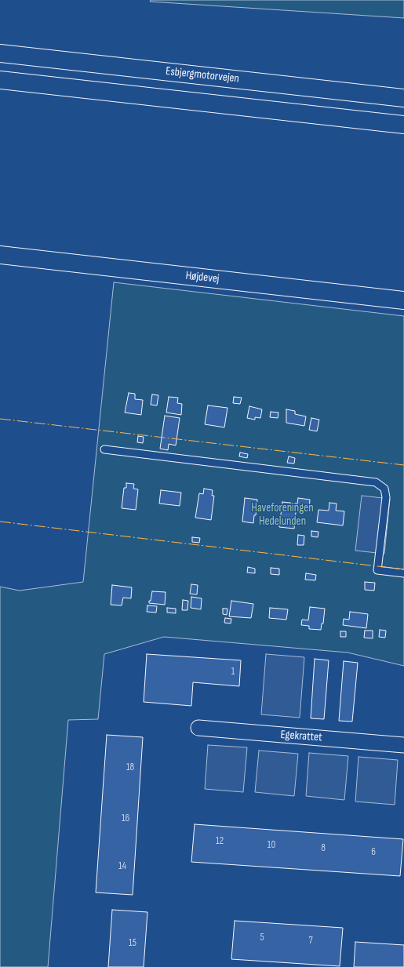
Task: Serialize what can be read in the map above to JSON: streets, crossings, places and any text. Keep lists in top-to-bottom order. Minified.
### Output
{"streets":{"main road":["Esbjergmotorvejen","Højdevej"],"street":["Egekrattet"]},"parks":["Haveforeningen Hedelunden"],"house_numbers":["1","18","16","12","10","8","6","14","5","7","15"]}
